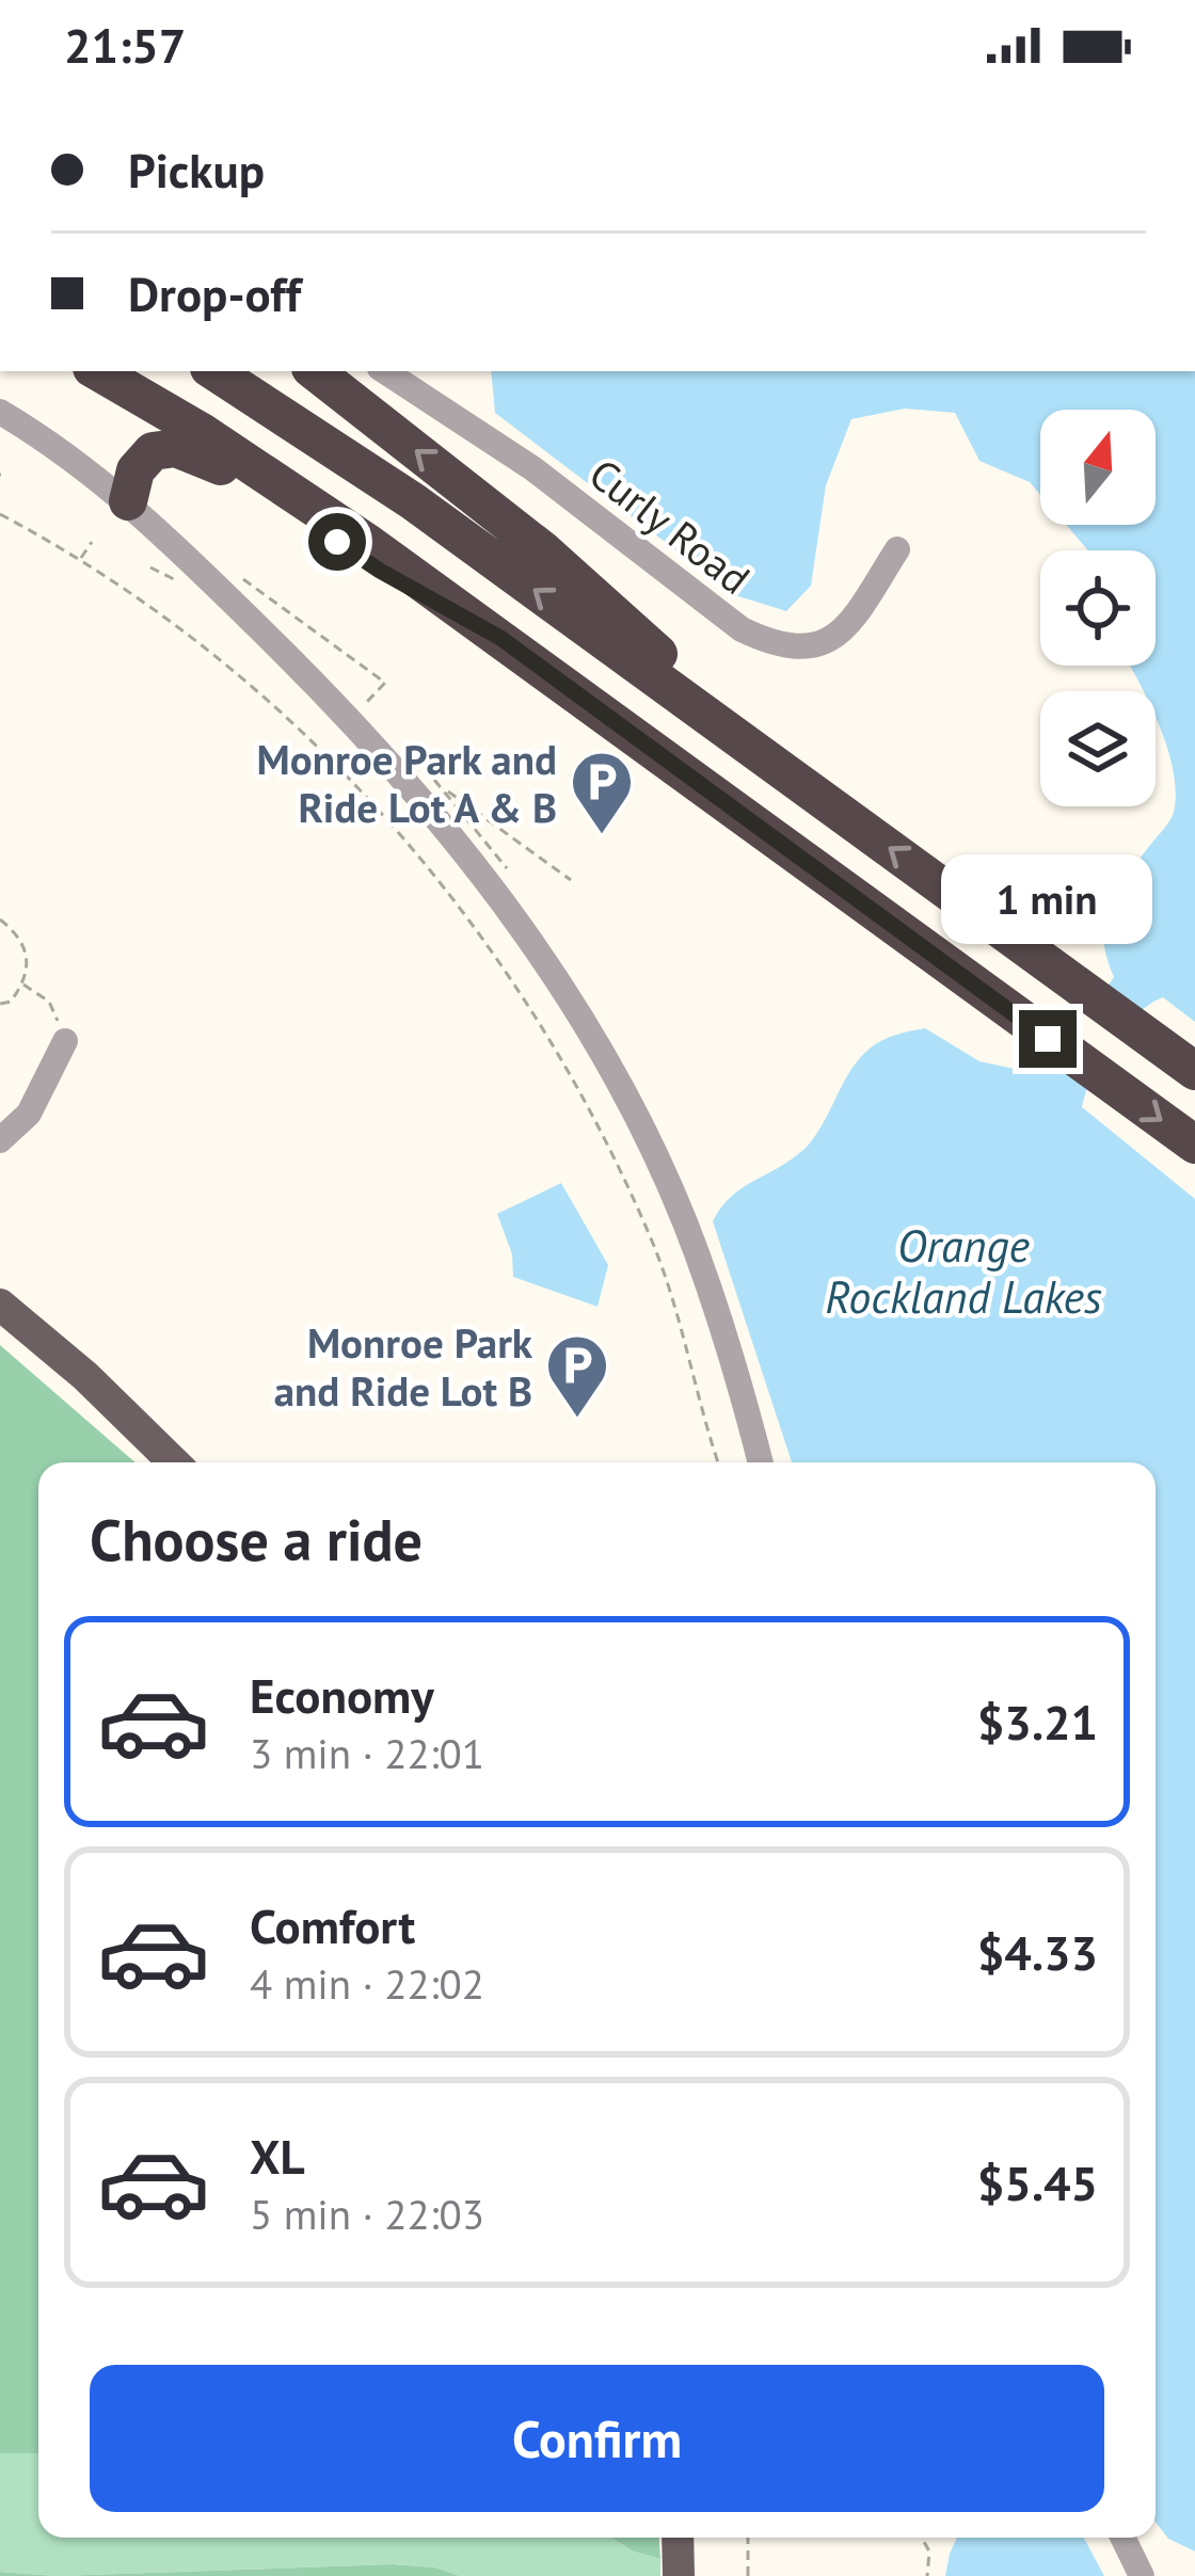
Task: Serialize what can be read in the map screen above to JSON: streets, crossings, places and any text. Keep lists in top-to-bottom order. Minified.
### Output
{"streets":{"street":["Curly Road"]},"water":["Orange Rockland Lakes"],"places":{"parking":["Monroe Park and Ride Lot A & B","Monroe Park and Ride Lot B"]},"north":"top","page":{"status":"21:57","banner":["Pickup","Drop-off"],"bubble":"1 min","heading":"Choose a ride","list":[{"name":"Economy","note":"3 min · 22:01","value":"$3.21"},{"name":"Comfort","note":"4 min · 22:02","value":"$4.33"},{"name":"XL","note":"5 min · 22:03","value":"$5.45"}],"buttons":"Confirm"}}
